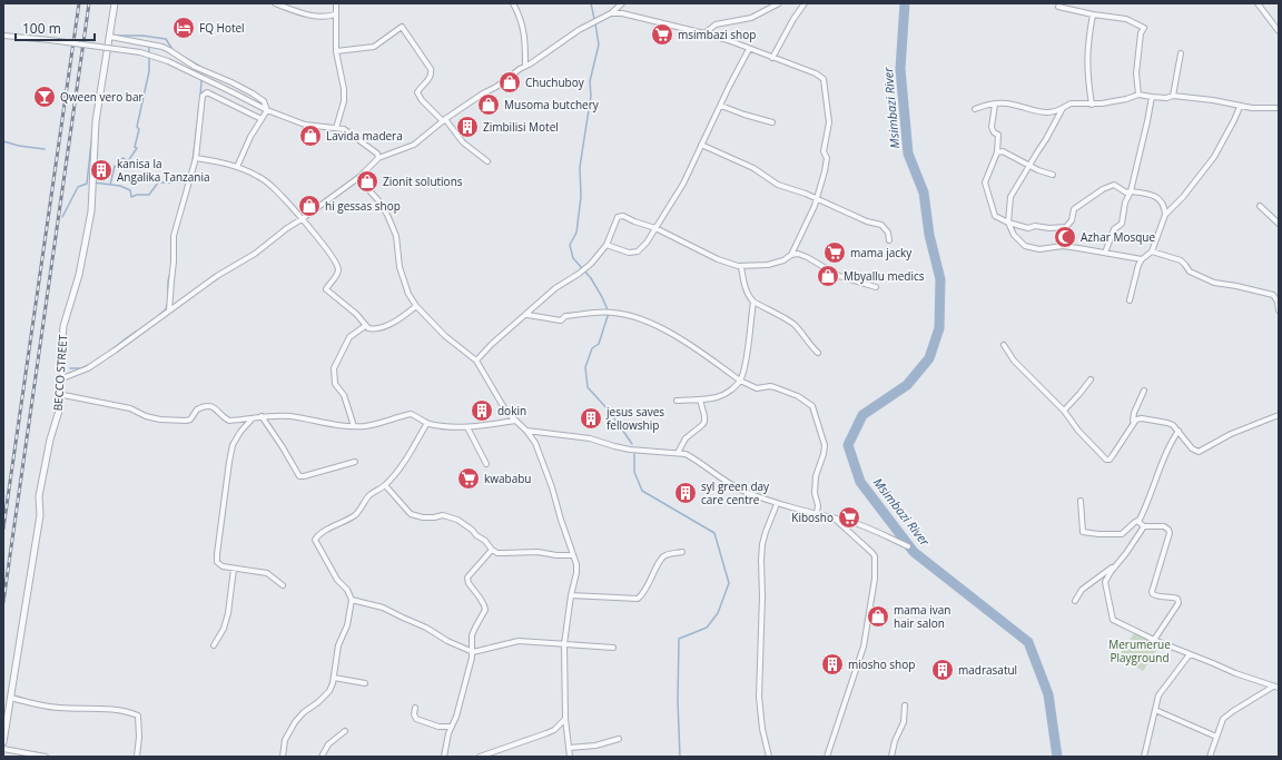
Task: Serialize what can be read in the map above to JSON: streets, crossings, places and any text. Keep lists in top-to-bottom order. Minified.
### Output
{"streets":{"street":["BECCO STREET"]},"water":["Msimbazi River"],"parks":["Merumerue Playground"],"places":{"hotel":["FQ Hotel"],"supermarket":["msimbazi shop","mama jacky","kwababu","Kibosho"],"shop":["Chuchuboy","Musoma butchery","Lavida madera","Zionit solutions","hi gessas shop","Mbyallu medics","mama ivan hair salon"],"bar":["Qween vero bar"],"building":["Zimbilisi Motel","kanisa la Angalika Tanzania","dokin","jesus saves fellowship","syl green day care centre","miosho shop","madrasatul"],"mosque":["Azhar Mosque"]},"scale_bar":"100 m"}
